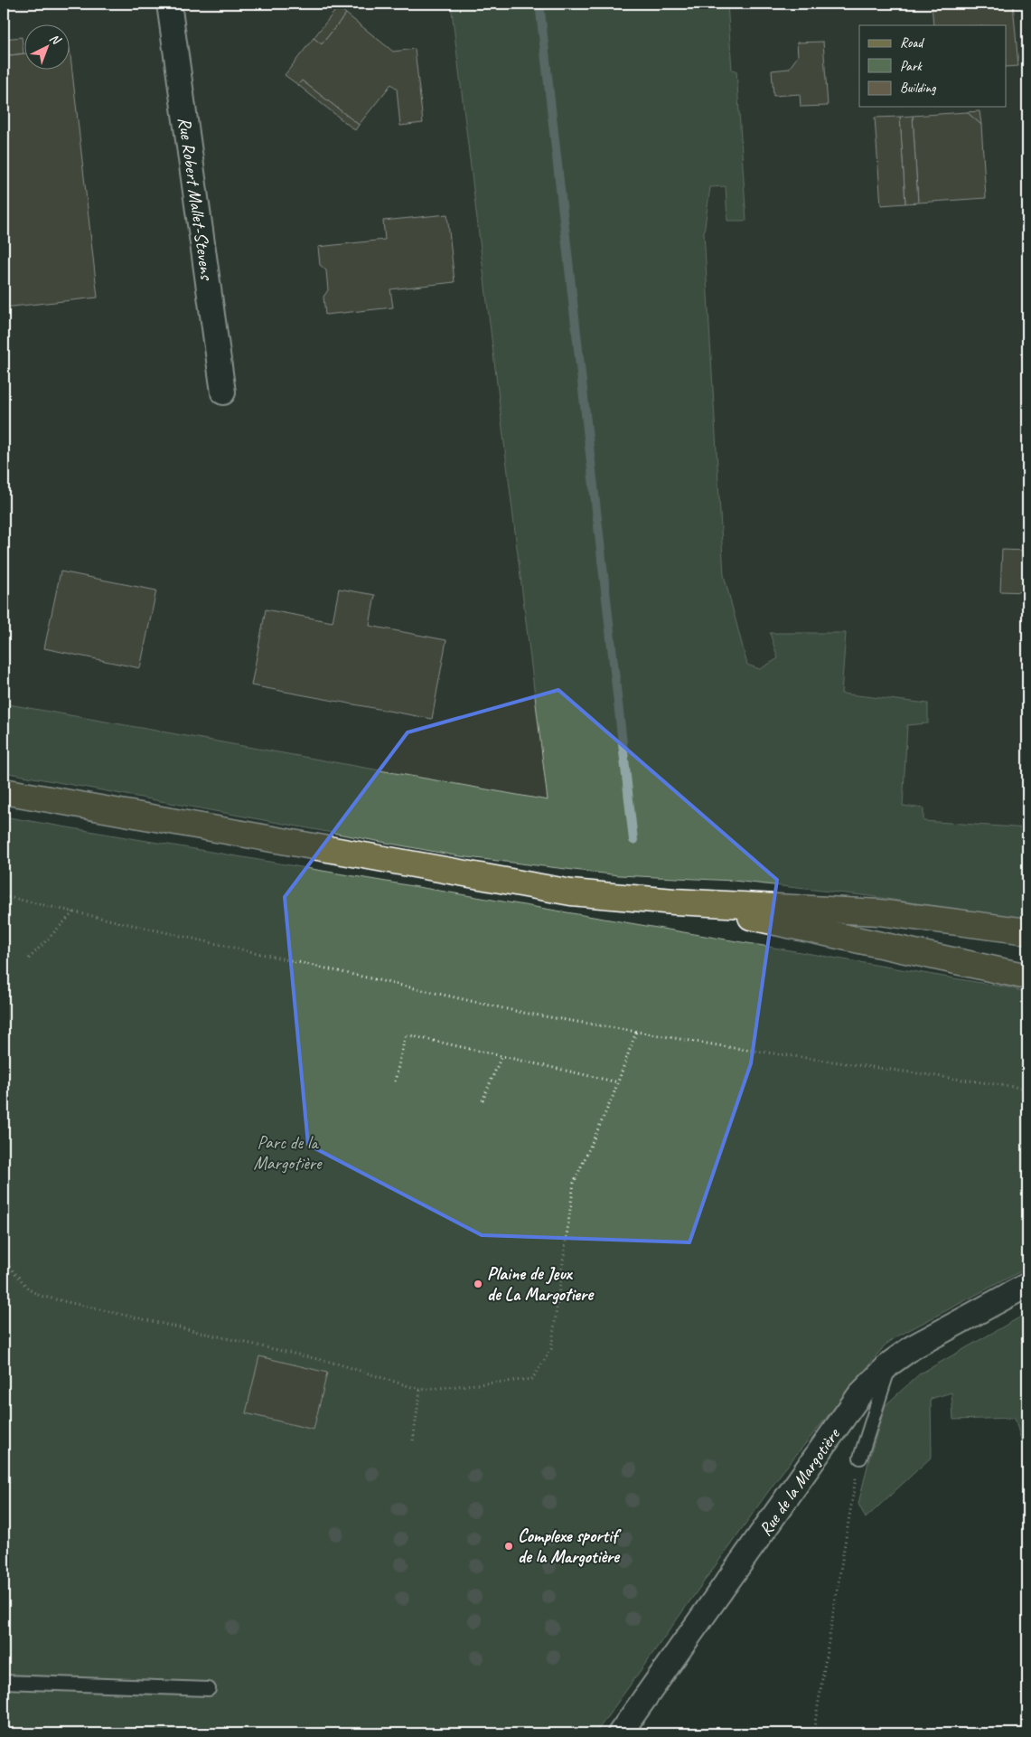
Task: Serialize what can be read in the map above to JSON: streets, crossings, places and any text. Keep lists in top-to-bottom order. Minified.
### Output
{"streets":{"street":["Rue Robert Mallet-Stevens","Rue de la Margotière"]},"parks":["Parc de la Margotière"],"places":["Plaine de Jeux de La Margotiere","Complexe sportif de la Margotière"],"legend":["Road","Park","Building"],"north":"top right"}
